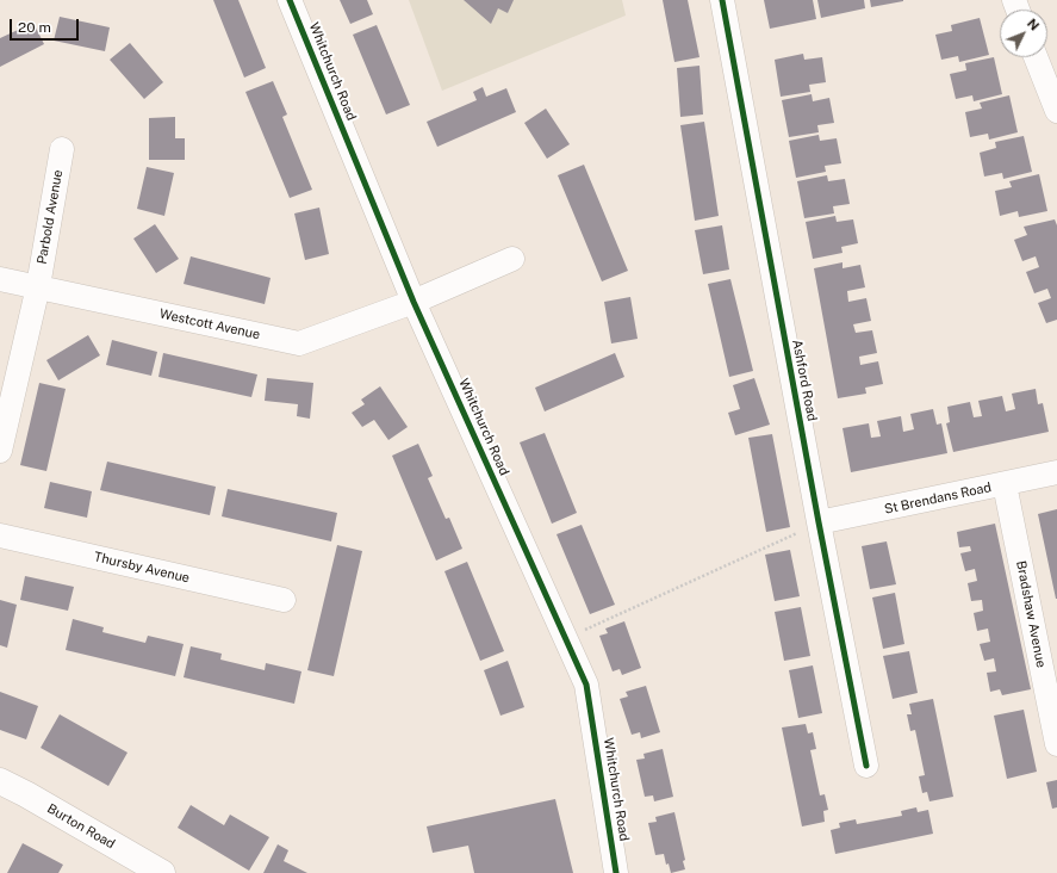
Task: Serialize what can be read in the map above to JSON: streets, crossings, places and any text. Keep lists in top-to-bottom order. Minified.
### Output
{"streets":{"street":["Whitchurch Road","Parbold Avenue","Westcott Avenue","Ashford Road","St Brendans Road","Thursby Avenue","Bradshaw Avenue","Burton Road"]},"crossings":[["Whitchurch Road","Westcott Avenue"],["Parbold Avenue","Westcott Avenue"],["Ashford Road","St Brendans Road"],["St Brendans Road","Bradshaw Avenue"]],"scale_bar":"20 m","north":"top right"}
